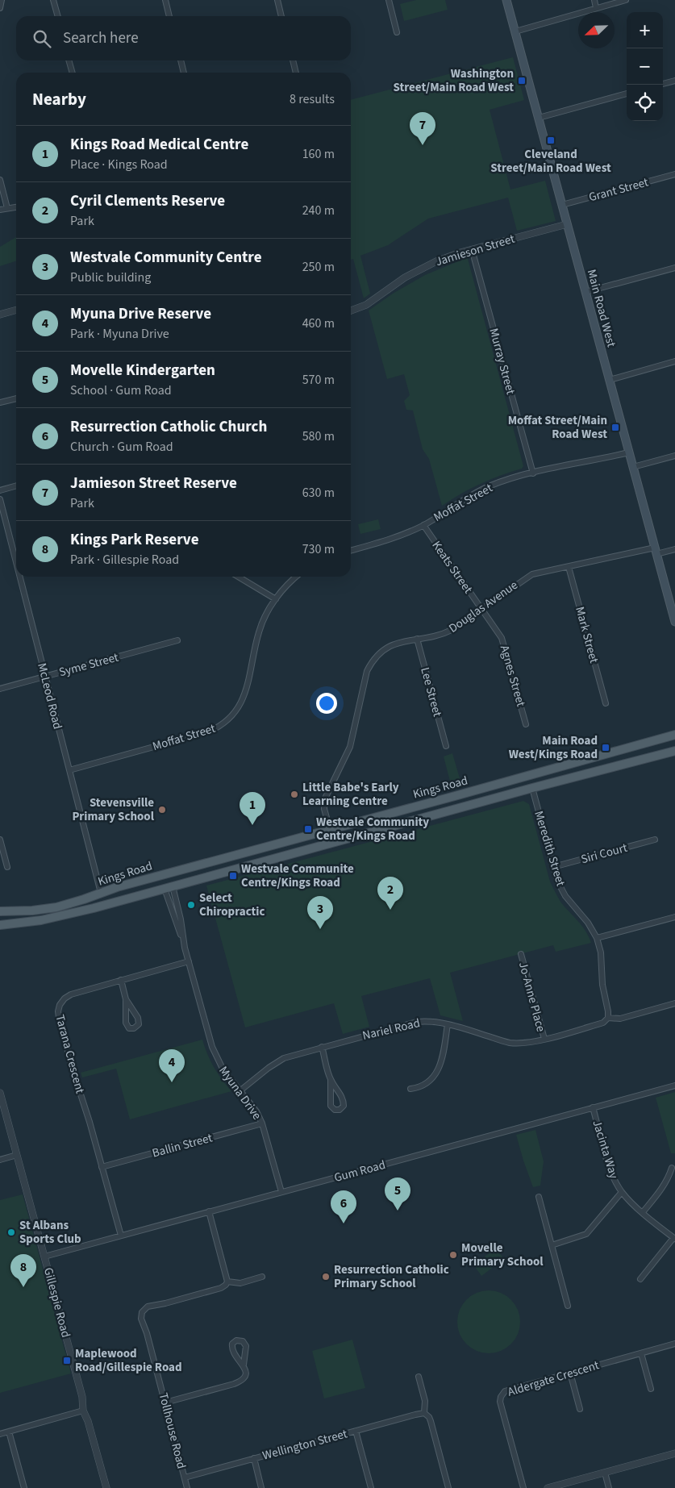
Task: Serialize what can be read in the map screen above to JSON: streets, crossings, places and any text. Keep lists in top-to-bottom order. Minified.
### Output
{"streets":{"main road":["Main Road West","Kings Road"],"street":["Grant Street","Jamieson Street","Murray Street","Moffat Street","Keats Street","Douglas Avenue","Mark Street","Syme Street","Agnes Street","Lee Street","McLeod Road","Meredith Street","Siri Court","Jo-Anne Place","Nariel Road","Tarana Crescent","Myuna Drive","Ballin Street","Jacinta Way","Gum Road","Gillespie Road","Aldergate Crescent","Tollhouse Road","Wellington Street"]},"crossings":[["Grant Street","Main Road West"],["Jamieson Street","Main Road West"],["Jamieson Street","Murray Street"],["Main Road West","Moffat Street"],["Main Road West","Douglas Avenue"],["Murray Street","Moffat Street"],["Moffat Street","Keats Street"],["Moffat Street","McLeod Road"],["Keats Street","Douglas Avenue"],["Keats Street","Agnes Street"],["Douglas Avenue","Mark Street"],["Douglas Avenue","Agnes Street"],["Douglas Avenue","Lee Street"],["Douglas Avenue","Kings Road"],["Syme Street","McLeod Road"],["McLeod Road","Kings Road"],["Kings Road","Meredith Street"],["Kings Road","Myuna Drive"],["Meredith Street","Siri Court"],["Meredith Street","Nariel Road"],["Jo-Anne Place","Nariel Road"],["Nariel Road","Myuna Drive"],["Tarana Crescent","Myuna Drive"],["Tarana Crescent","Ballin Street"],["Tarana Crescent","Gum Road"],["Myuna Drive","Ballin Street"],["Myuna Drive","Gum Road"],["Jacinta Way","Gum Road"],["Gum Road","Gillespie Road"],["Tollhouse Road","Wellington Street"]],"places":{"transit":["Washington Street/Main Road West","Cleveland Street/Main Road West","Moffat Street/Main Road West","Main Road West/Kings Road","Westvale Community Centre/Kings Road","Westvale Communite Centre/Kings Road","Maplewood Road/Gillespie Road"],"other":["Little Babe's Early Learning Centre","Stevensville Primary School","Select Chiropractic","St Albans Sports Club","Movelle Primary School","Resurrection Catholic Primary School"]},"north":"bottom left","page":{"map_buttons":["+","−"],"search":"Search here","heading":["Nearby","8 results"],"pins":["7","1","2","3","4","5","6","8"],"list":[{"mark":"1","name":"Kings Road Medical Centre","note":"Place · Kings Road","value":"160 m"},{"mark":"2","name":"Cyril Clements Reserve","note":"Park","value":"240 m"},{"mark":"3","name":"Westvale Community Centre","note":"Public building","value":"250 m"},{"mark":"4","name":"Myuna Drive Reserve","note":"Park · Myuna Drive","value":"460 m"},{"mark":"5","name":"Movelle Kindergarten","note":"School · Gum Road","value":"570 m"},{"mark":"6","name":"Resurrection Catholic Church","note":"Church · Gum Road","value":"580 m"},{"mark":"7","name":"Jamieson Street Reserve","note":"Park","value":"630 m"},{"mark":"8","name":"Kings Park Reserve","note":"Park · Gillespie Road","value":"730 m"}]}}
